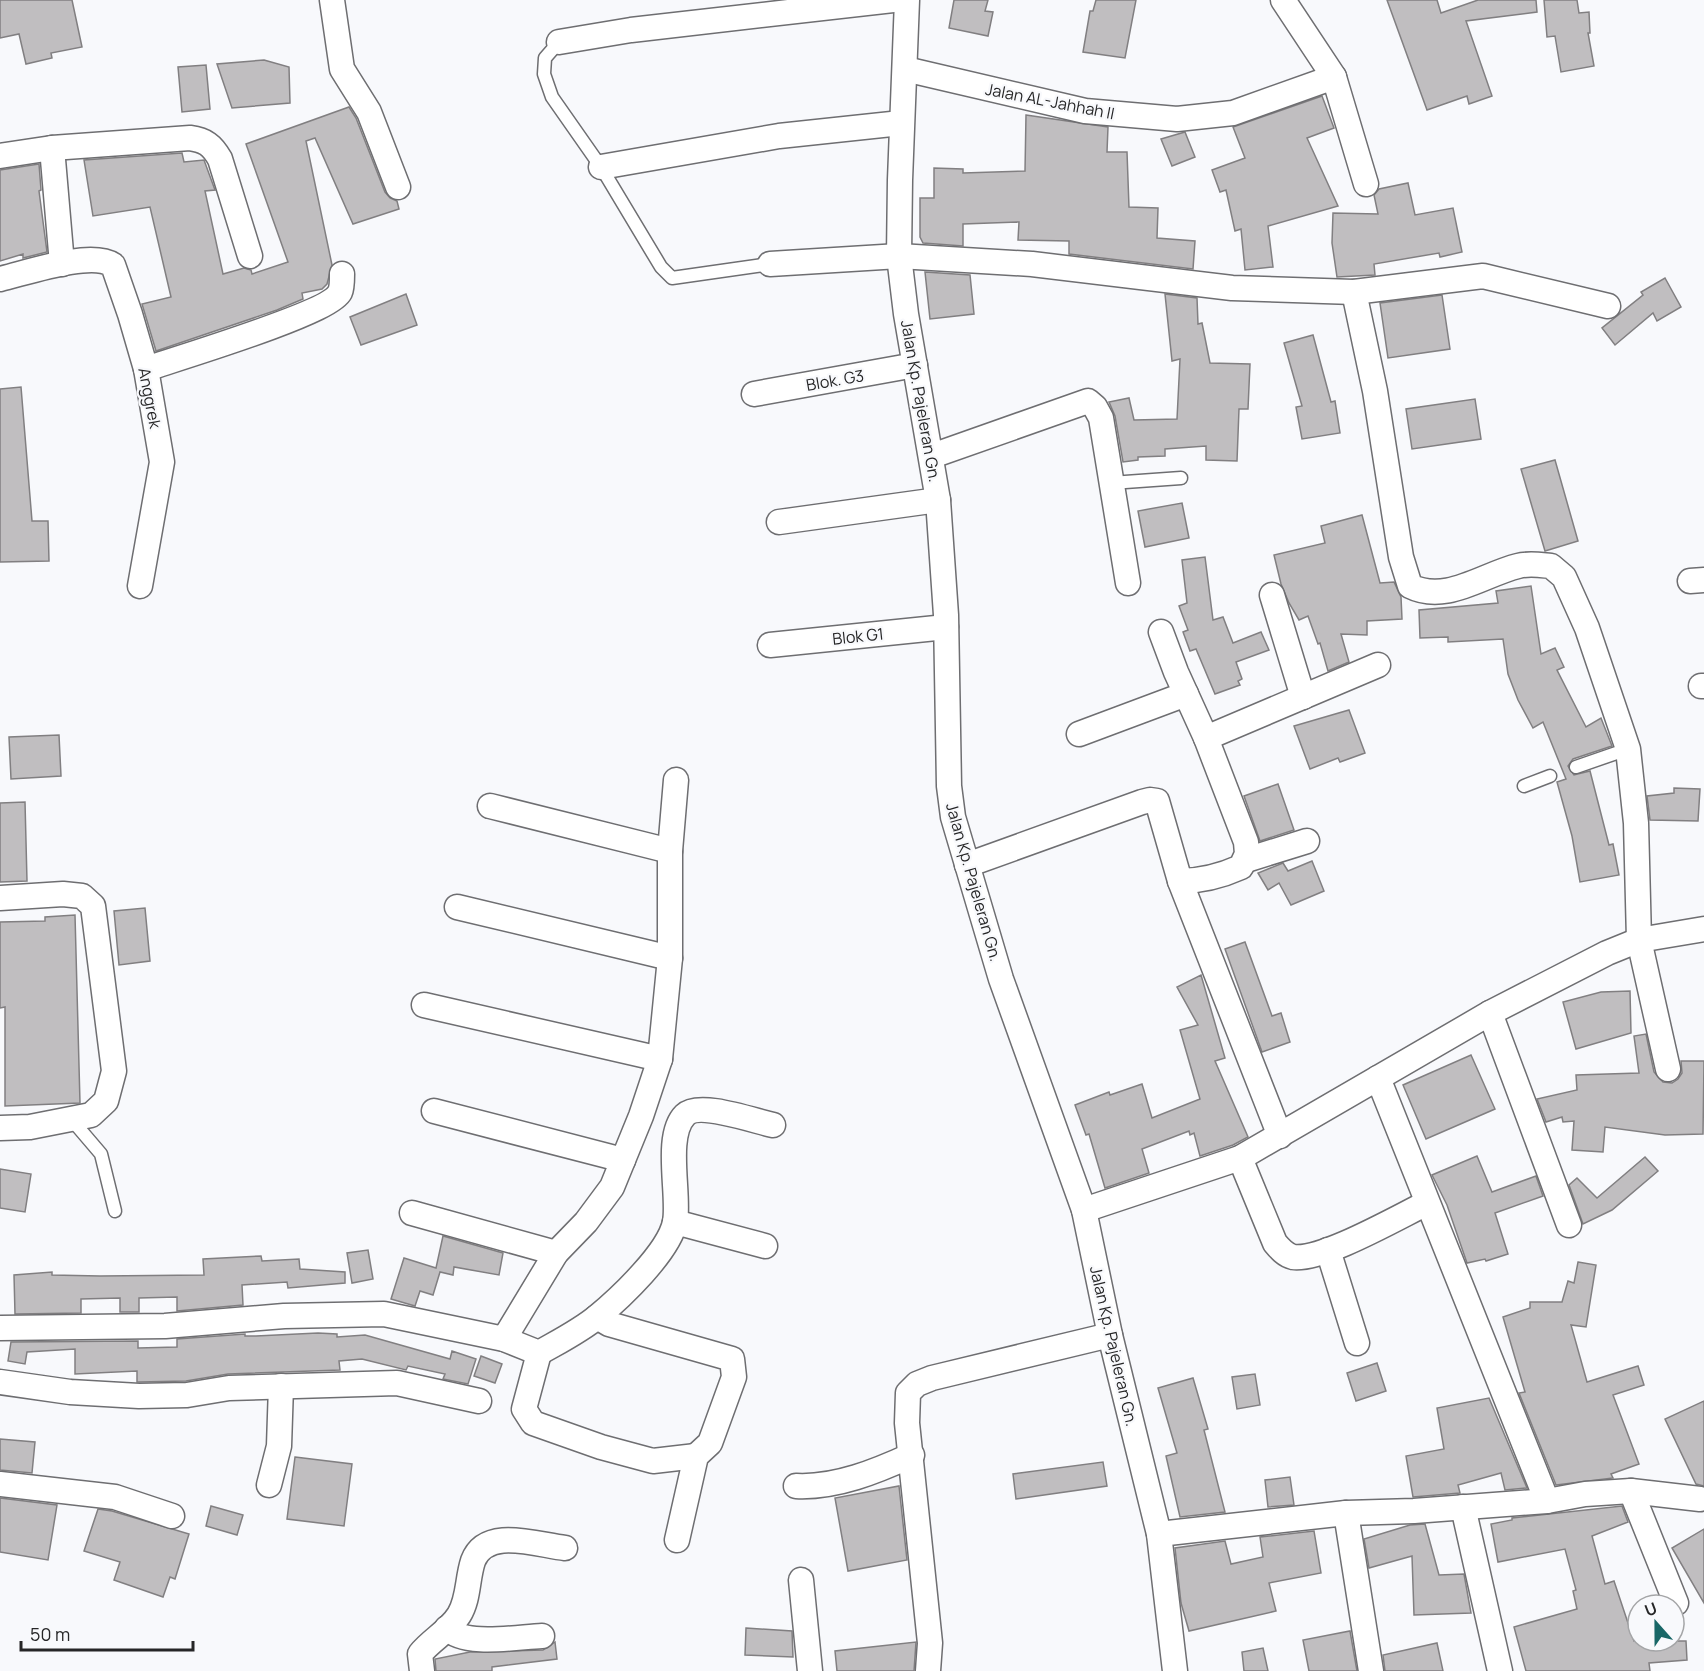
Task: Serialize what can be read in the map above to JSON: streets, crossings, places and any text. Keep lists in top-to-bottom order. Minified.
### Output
{"streets":{"street":["Jalan AL-Jahhah II","Blok. G3","Anggrek","Jalan Kp. Pajeleran Gn.","Blok G1"]},"crossings":[["Jalan AL-Jahhah II","Jalan Kp. Pajeleran Gn."],["Blok. G3","Jalan Kp. Pajeleran Gn."],["Jalan Kp. Pajeleran Gn.","Blok G1"]],"scale_bar":"50 m","north":"top"}
